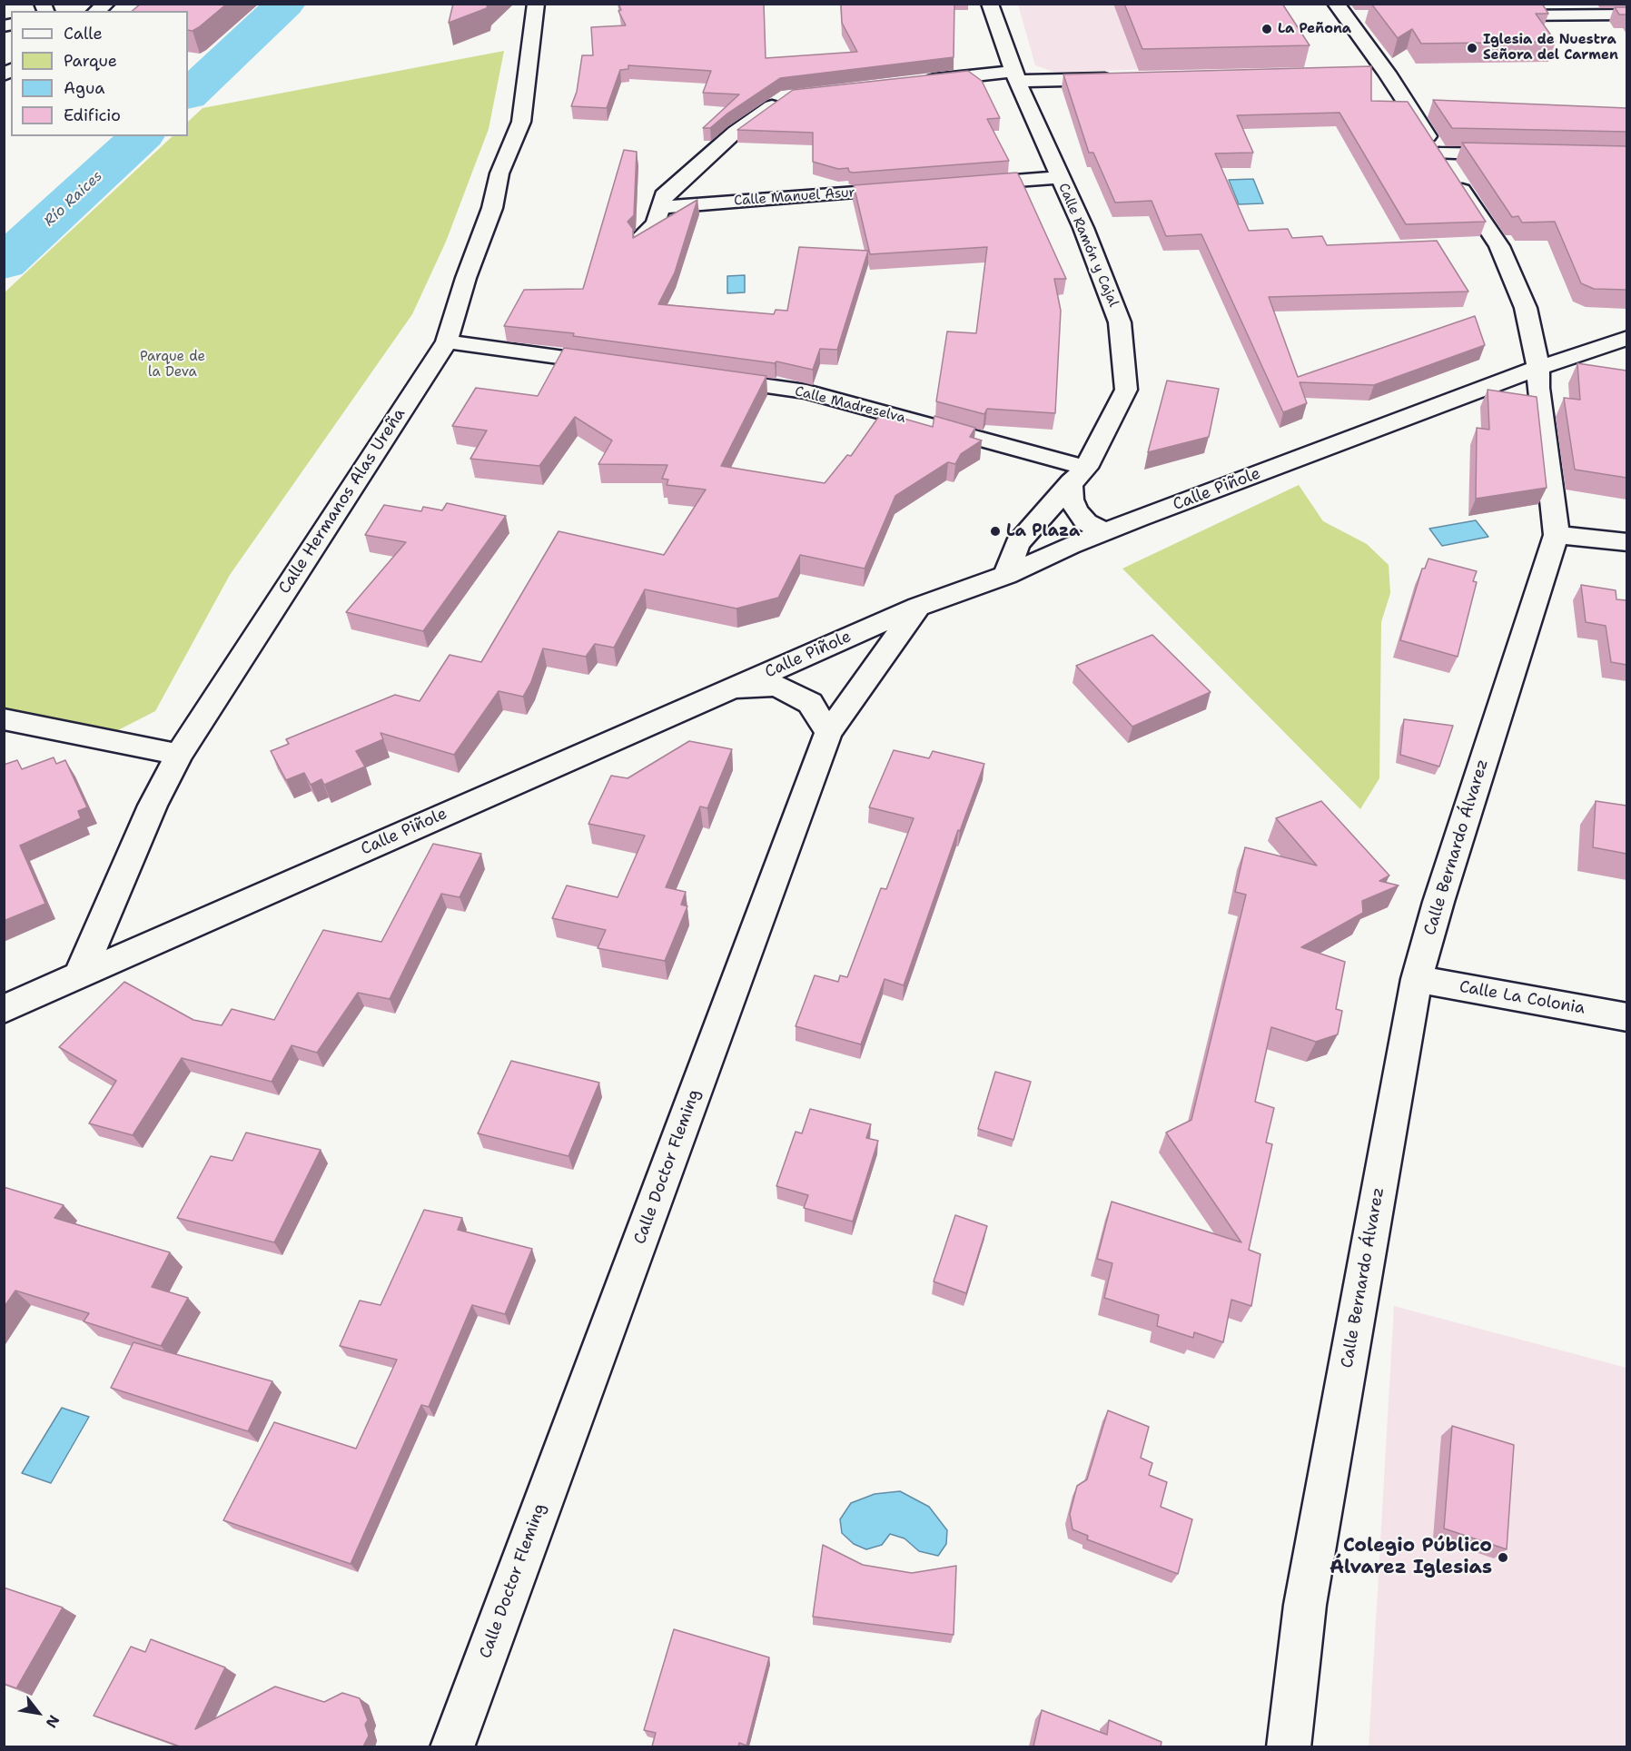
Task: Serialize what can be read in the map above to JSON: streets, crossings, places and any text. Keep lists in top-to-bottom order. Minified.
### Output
{"streets":{"street":["Calle Manuel Asur","Calle Ramón y Cajal","Calle Madreselva","Calle Piñole","Calle Hermanos Alas Ureña","Calle Bernardo Álvarez","Calle La Colonia","Calle Doctor Fleming"]},"crossings":[["Calle Ramón y Cajal","Calle Madreselva"],["Calle Ramón y Cajal","Calle Piñole"],["Calle Piñole","Calle Hermanos Alas Ureña"],["Calle Piñole","Calle Bernardo Álvarez"],["Calle Piñole","Calle Doctor Fleming"],["Calle Bernardo Álvarez","Calle La Colonia"]],"water":["Río Raices"],"parks":["Parque de la Deva"],"places":["La Peñona","Iglesia de Nuestra Señora del Carmen","La Plaza","Colegio Público Álvarez Iglesias"],"legend":["Calle","Parque","Agua","Edificio"],"north":"bottom right"}
